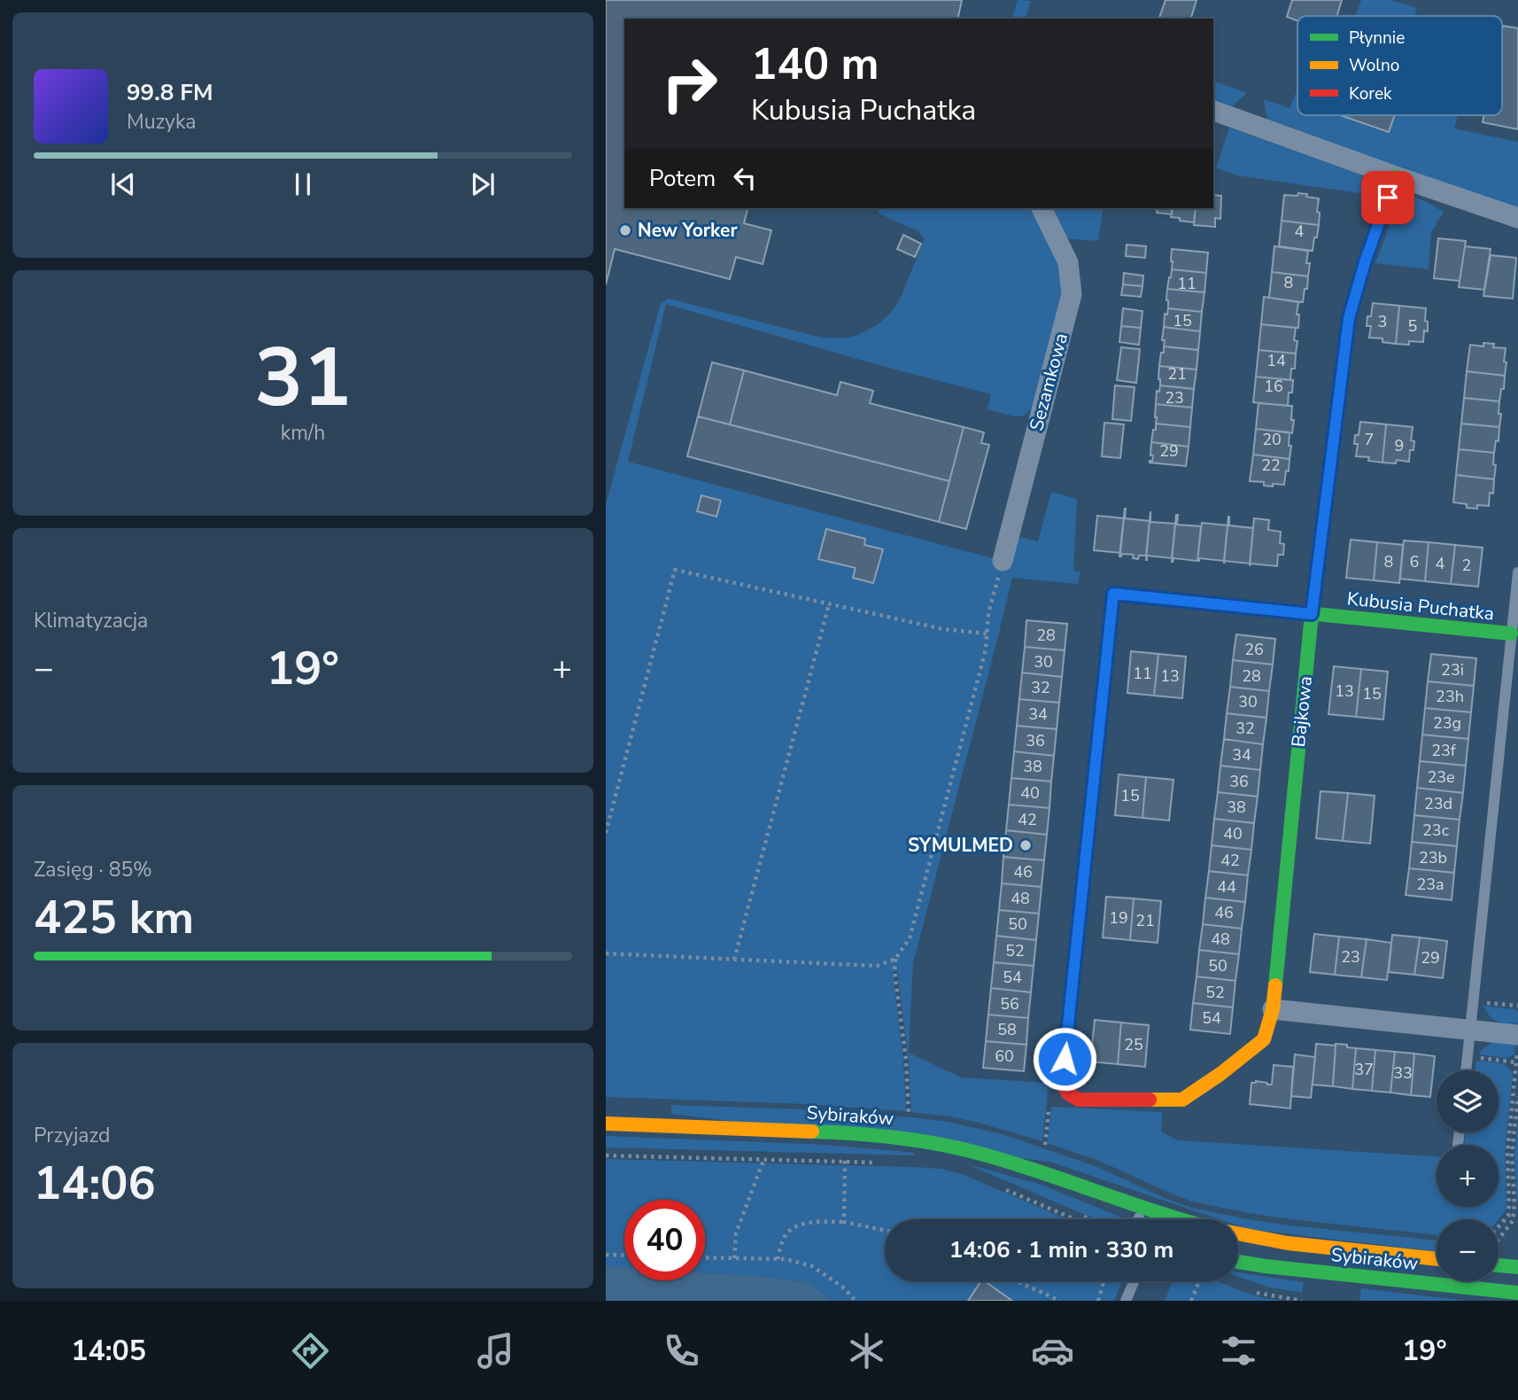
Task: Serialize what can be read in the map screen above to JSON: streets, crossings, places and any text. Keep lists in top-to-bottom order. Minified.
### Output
{"streets":{"street":["Sezamkowa","Kubusia Puchatka","Bajkowa","Sybiraków"]},"crossings":[["Kubusia Puchatka","Bajkowa"]],"places":["New Yorker","SYMULMED"],"house_numbers":["4","8","11","15","3","5","14","21","16","23","20","7","9","29","22","8","6","4","2","28","26","30","23i","11","13","28","32","13","15","23h","30","34","23g","32","36","23f","34","38","23e","36","40","15","23d","38","42","23c","40","23b","42","46","23a","44","48","46","19","21","50","48","52","23","29","50","54","52","56","54","58","25","60","37","33"],"legend":["Płynnie","Wolno","Korek"],"page":{"turn":["140 m","Kubusia Puchatka"],"song":["99.8 FM","Muzyka"],"then":"Potem","tile":[["31","km/h"],"Klimatyzacja",["Zasięg · 85%","425 km"],["Przyjazd","14:06"]],"heat":["−","19°","+"],"map_buttons":["+","−"],"limit":"40","trip":"14:06 · 1 min · 330 m","tabs":["14:05","19°"]}}
